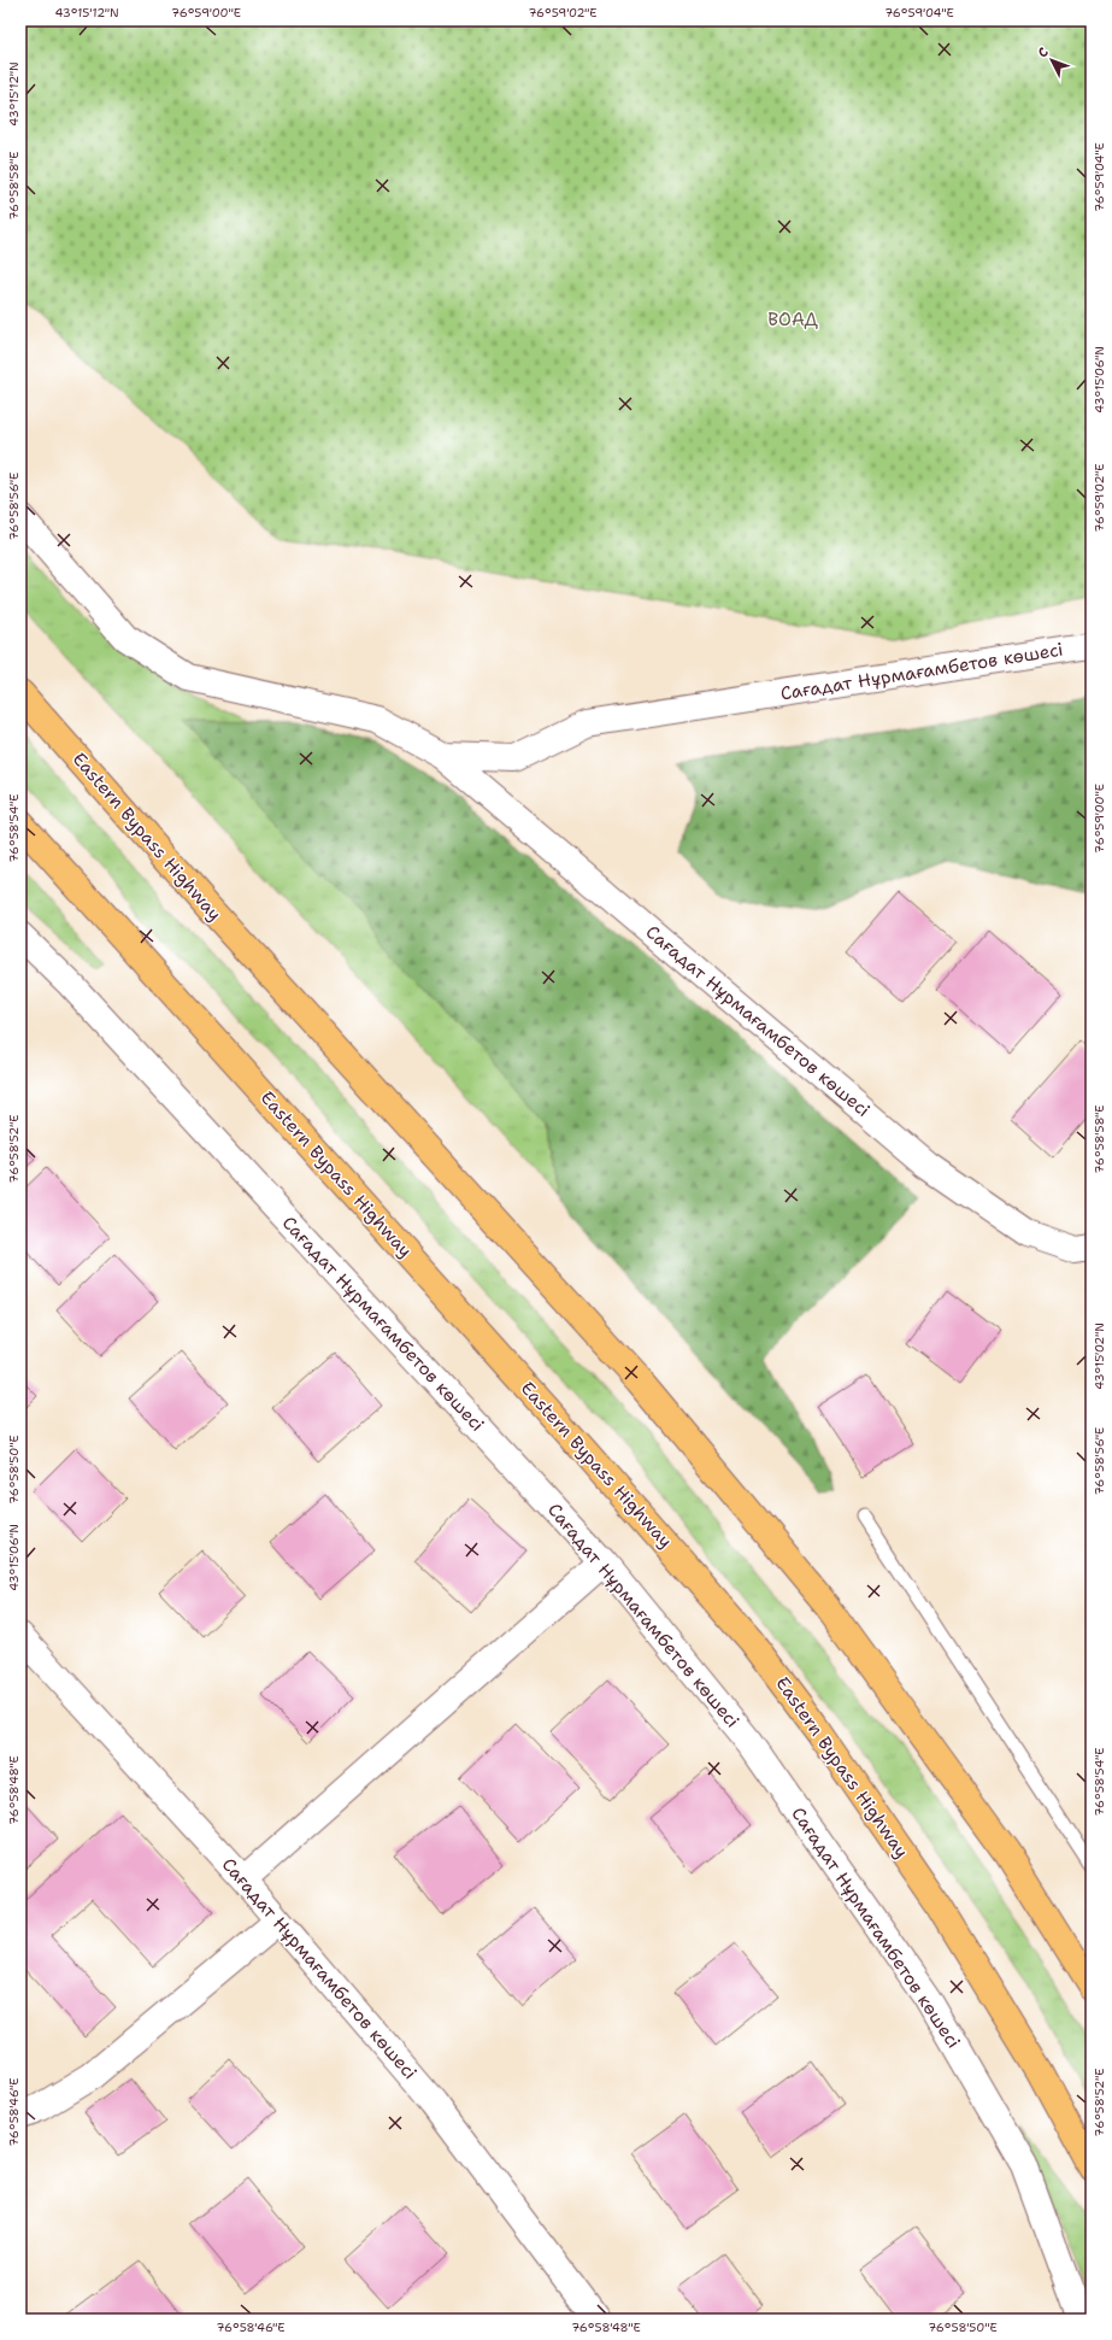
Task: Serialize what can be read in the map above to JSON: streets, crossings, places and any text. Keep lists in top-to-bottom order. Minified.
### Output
{"streets":{"main road":["Eastern Bypass Highway"],"street":["Сағадат Нұрмағамбетов көшесі"]},"parks":["ВОАД"],"north":"top left","coordinates":["43°15'12\"N","76°59'00\"E","76°59'02\"E","76°59'04\"E","76°58'58\"E","43°15'06\"N","76°58'56\"E","76°58'54\"E","76°58'52\"E","43°15'02\"N","76°58'50\"E","76°58'48\"E","76°58'46\"E"]}
